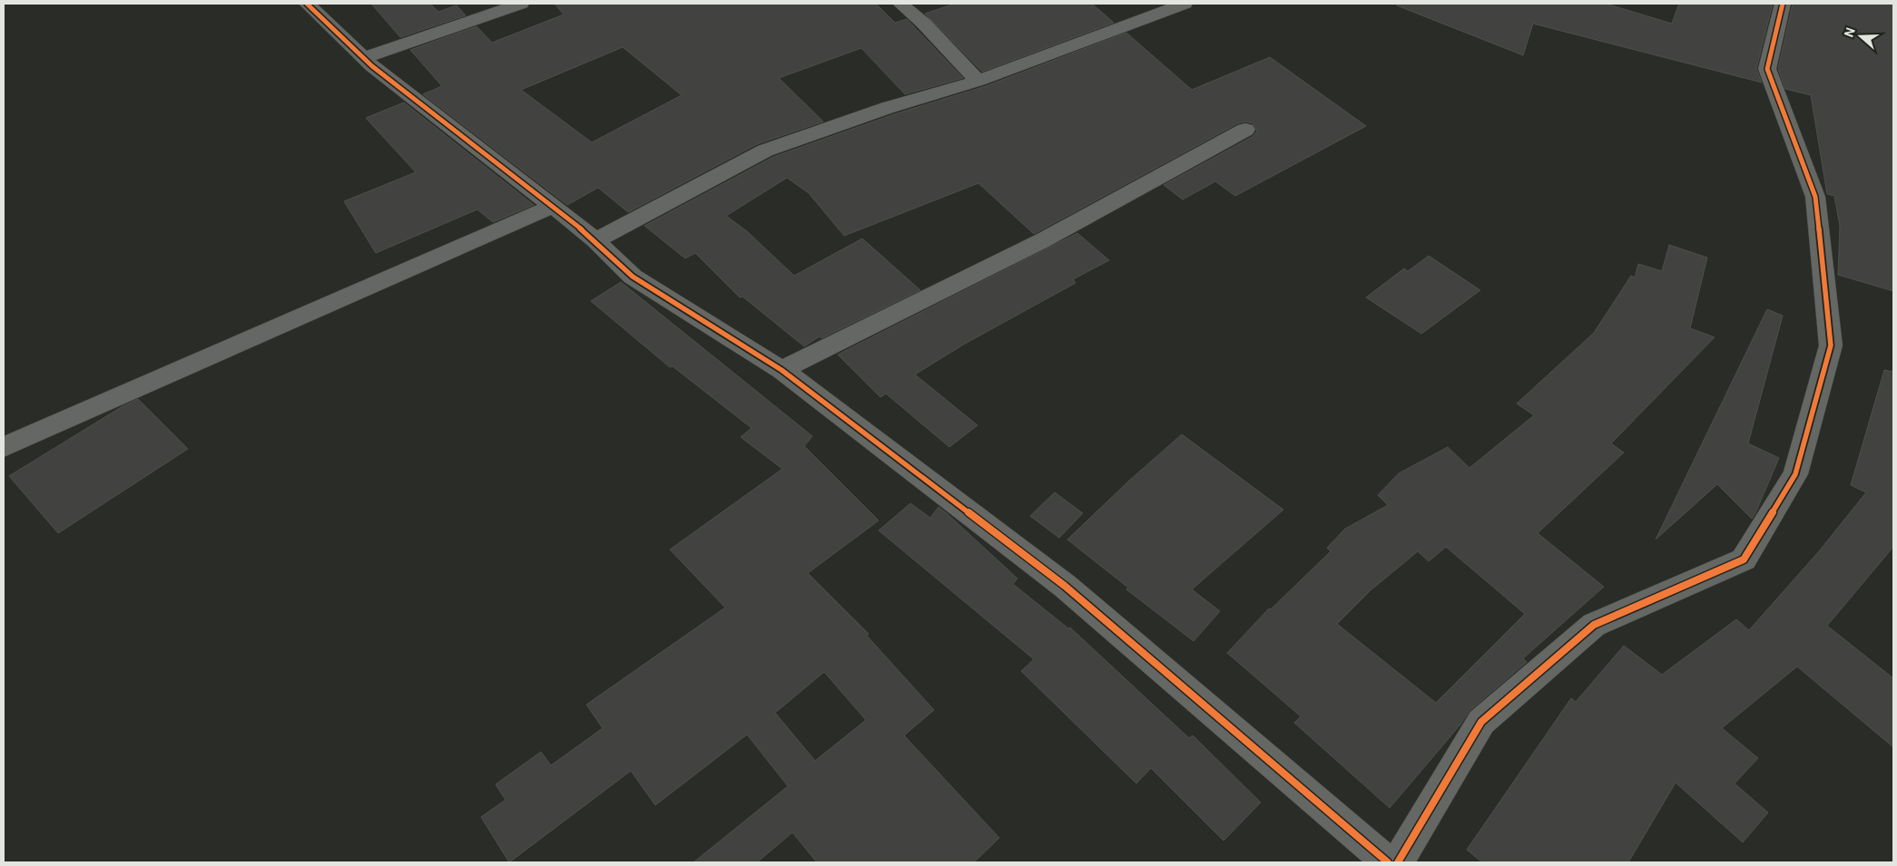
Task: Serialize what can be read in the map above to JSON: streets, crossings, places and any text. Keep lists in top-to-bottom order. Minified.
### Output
{"north":"left"}
